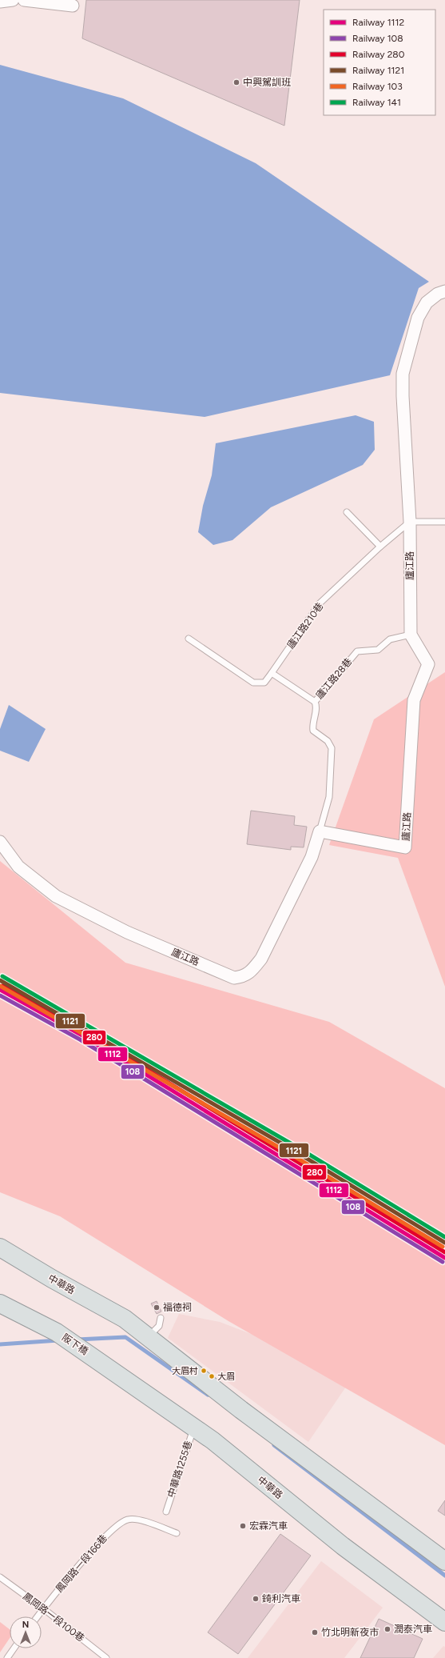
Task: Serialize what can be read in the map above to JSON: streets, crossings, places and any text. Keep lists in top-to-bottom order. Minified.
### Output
{"streets":{"main road":["中華路","阪下橋"],"street":["廬江路"],"lane":["廬江路210巷","廬江路28巷","中華路1255巷","鳳岡路一段166巷","鳳岡路一段100巷"]},"crossings":[["廬江路","廬江路210巷"],["廬江路","廬江路28巷"],["中華路","阪下橋"],["中華路","中華路1255巷"],["鳳岡路一段166巷","鳳岡路一段100巷"]],"places":["中興駕訓班","福德祠","大眉村","大眉","宏霖汽車","錡利汽車","潤泰汽車","竹北明新夜市"],"lines":["rail line 141","rail line 1121","rail line 280","rail line 103","rail line 1112","rail line 108"],"legend":["Railway 1112","Railway 108","Railway 280","Railway 1121","Railway 103","Railway 141"],"north":"top"}
